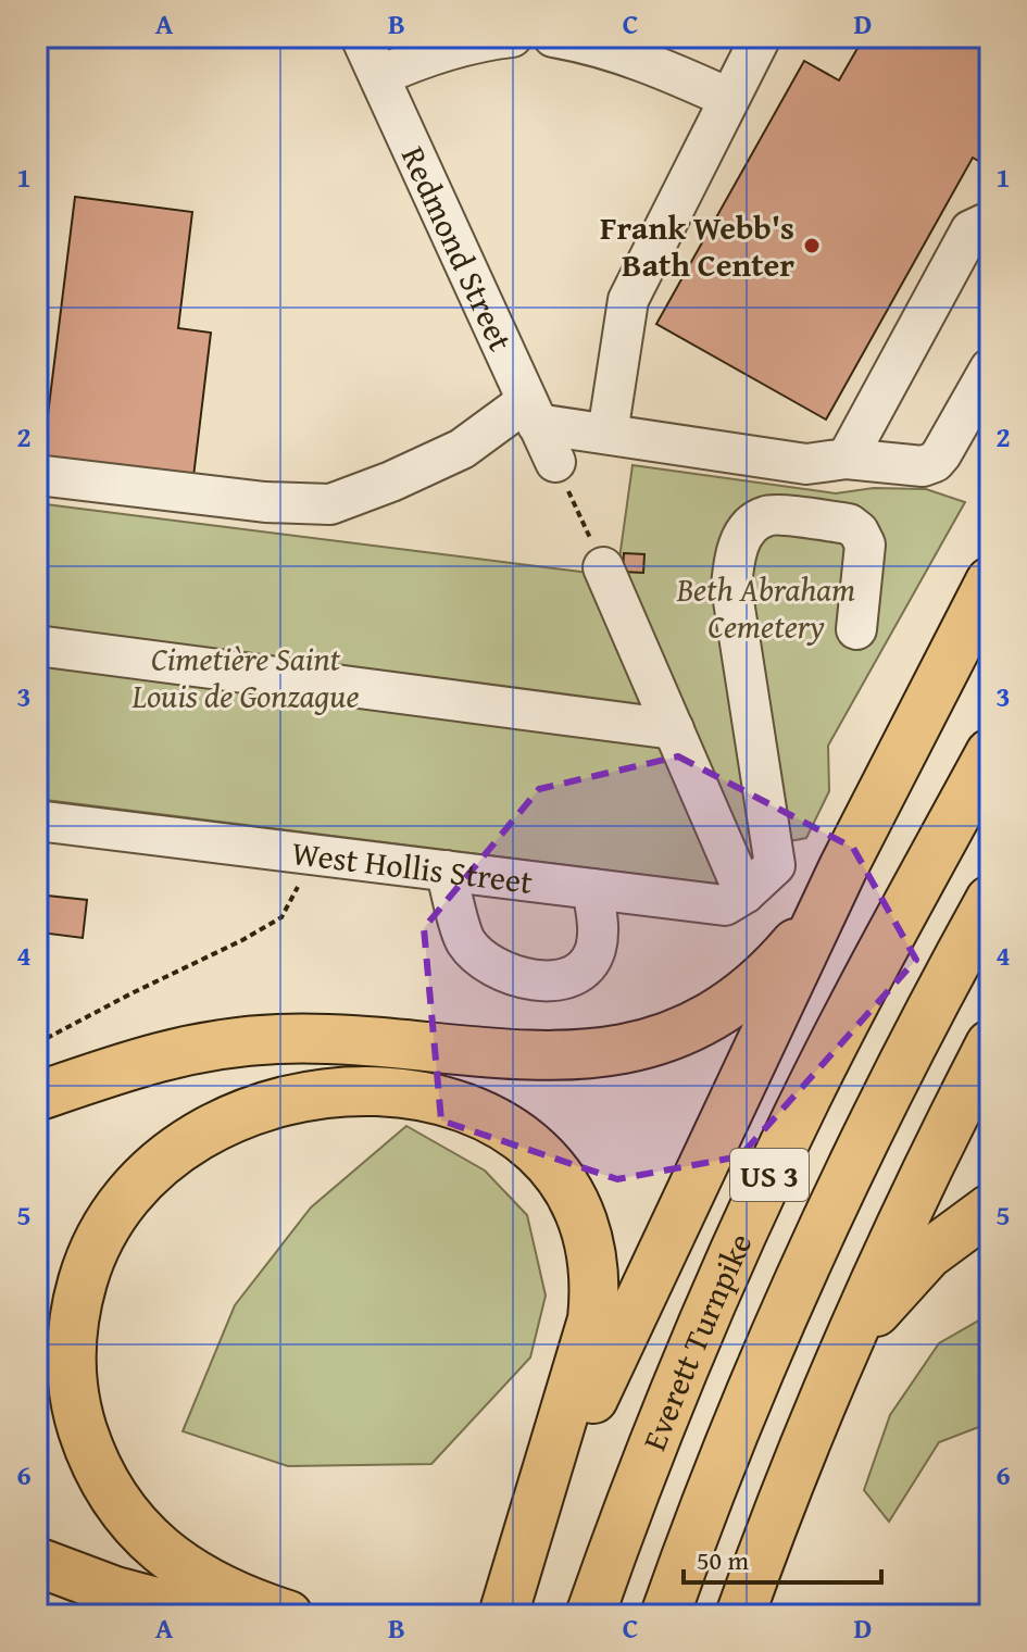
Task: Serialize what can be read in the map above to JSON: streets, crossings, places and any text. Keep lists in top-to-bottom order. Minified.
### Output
{"streets":{"main road":["US 3","Everett Turnpike"],"street":["Redmond Street","West Hollis Street"]},"parks":["Beth Abraham Cemetery","Cimetière Saint Louis de Gonzague"],"places":["Frank Webb's Bath Center"],"scale_bar":"50 m","grid":{"columns":["A","B","C","D"],"rows":["1","2","3","4","5","6"]}}
